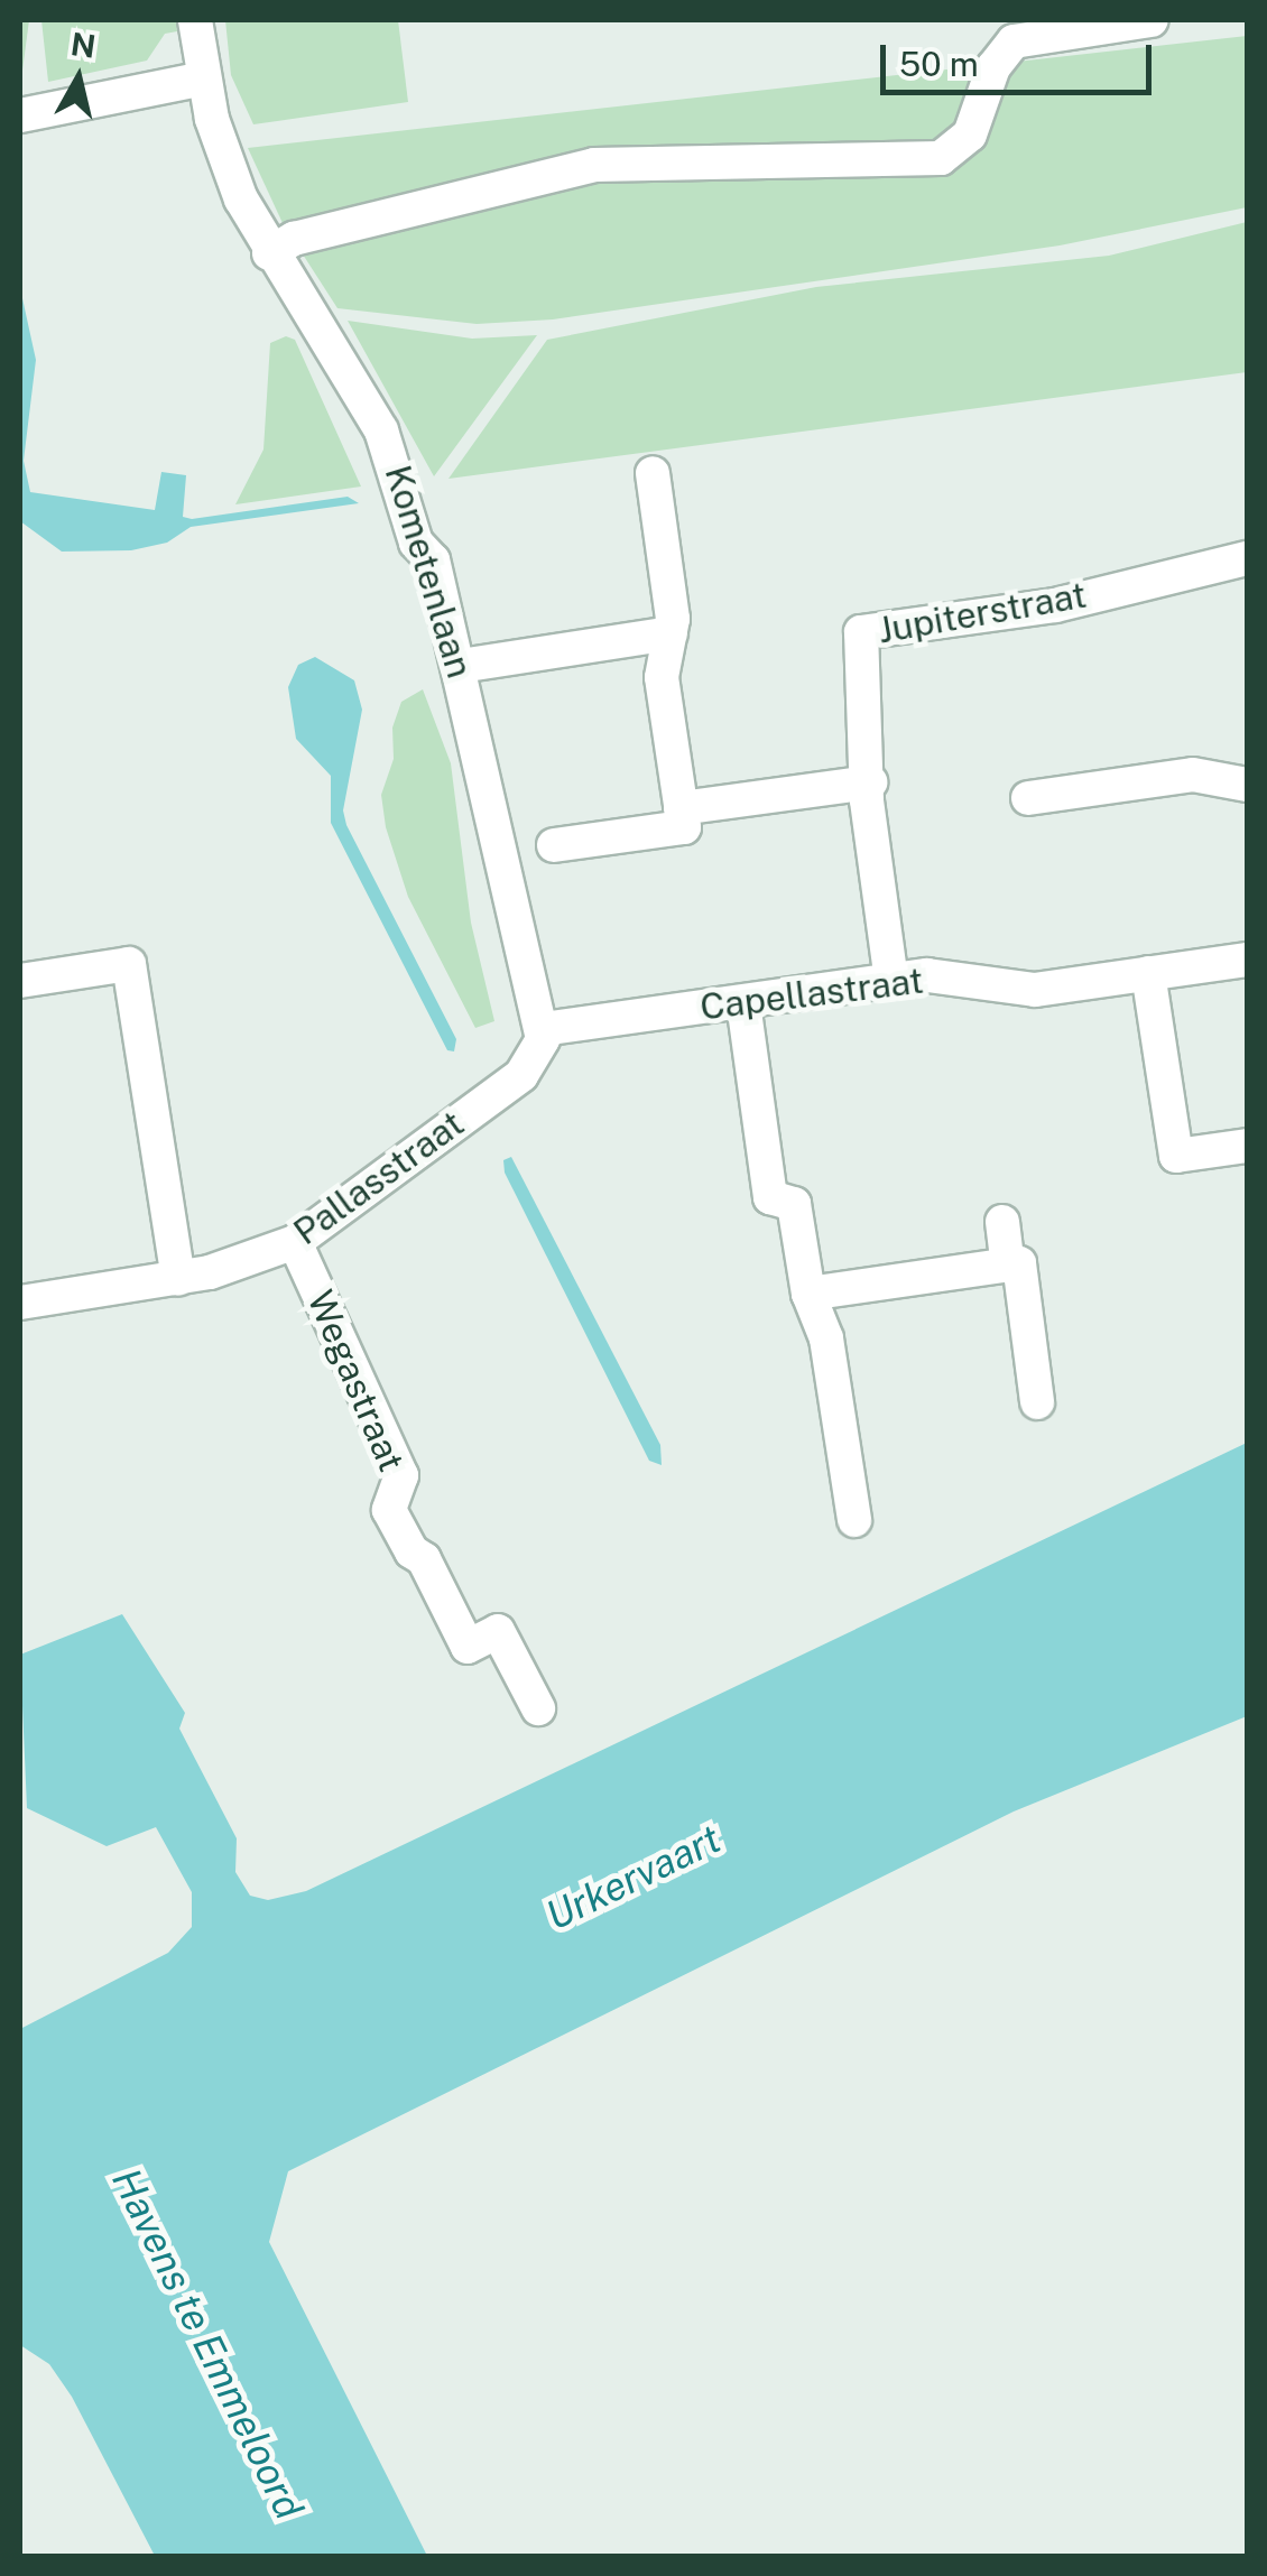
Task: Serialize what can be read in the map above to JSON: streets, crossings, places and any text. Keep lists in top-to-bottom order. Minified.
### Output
{"streets":{"street":["Kometenlaan","Jupiterstraat","Capellastraat","Pallasstraat","Wegastraat"]},"crossings":[["Kometenlaan","Capellastraat"],["Kometenlaan","Pallasstraat"],["Jupiterstraat","Capellastraat"],["Capellastraat","Pallasstraat"],["Pallasstraat","Wegastraat"]],"water":["Urkervaart","Havens te Emmeloord"],"scale_bar":"50 m","north":"top"}
